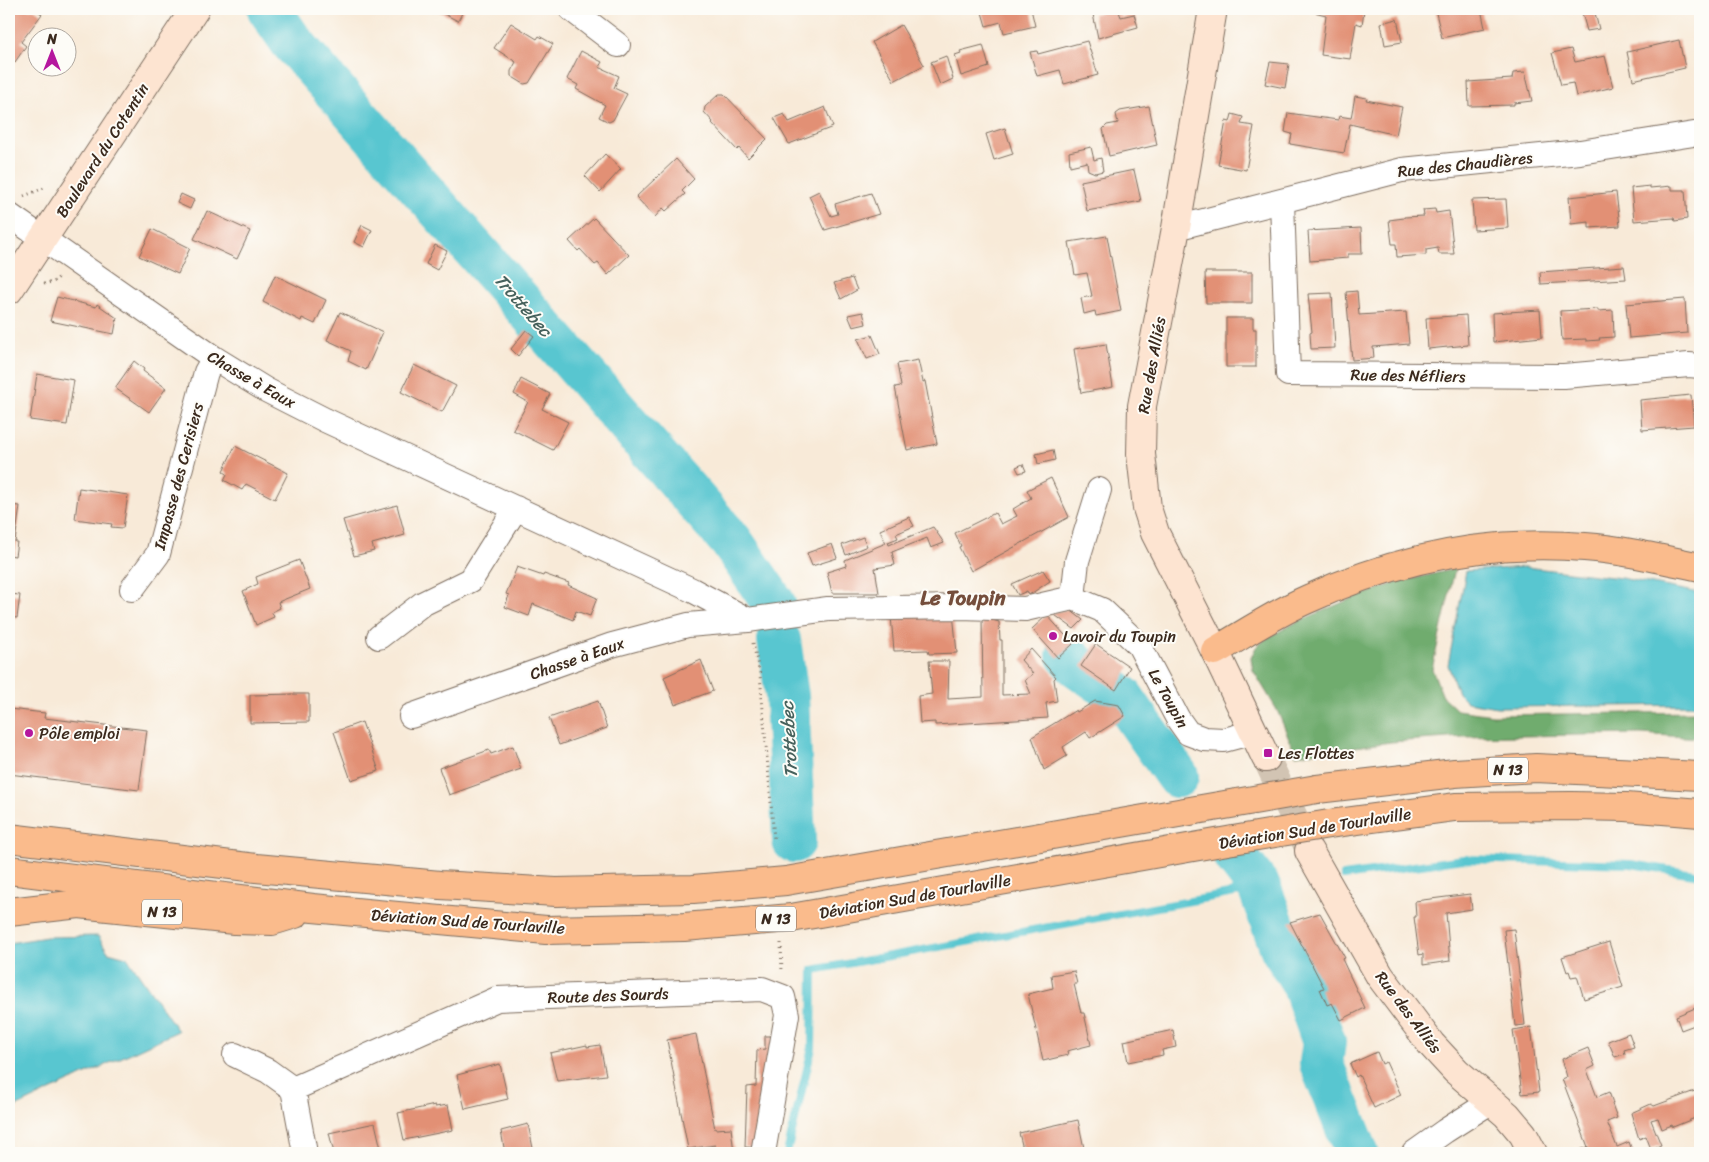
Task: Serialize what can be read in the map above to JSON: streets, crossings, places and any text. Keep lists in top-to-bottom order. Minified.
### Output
{"streets":{"highway":["N 13","Déviation Sud de Tourlaville"],"street":["Boulevard du Cotentin","Rue des Chaudières","Rue des Alliés","Rue des Néfliers","Chasse à Eaux","Impasse des Cerisiers","Le Toupin","Route des Sourds"]},"crossings":[["Boulevard du Cotentin","Chasse à Eaux"],["Rue des Chaudières","Rue des Alliés"],["Rue des Chaudières","Rue des Néfliers"],["Rue des Alliés","Le Toupin"],["Chasse à Eaux","Impasse des Cerisiers"],["N 13","Déviation Sud de Tourlaville"]],"districts":["Le Toupin"],"water":["Trottebec"],"places":{"other":["Lavoir du Toupin","Pôle emploi"],"transit":["Les Flottes"]},"north":"top"}
